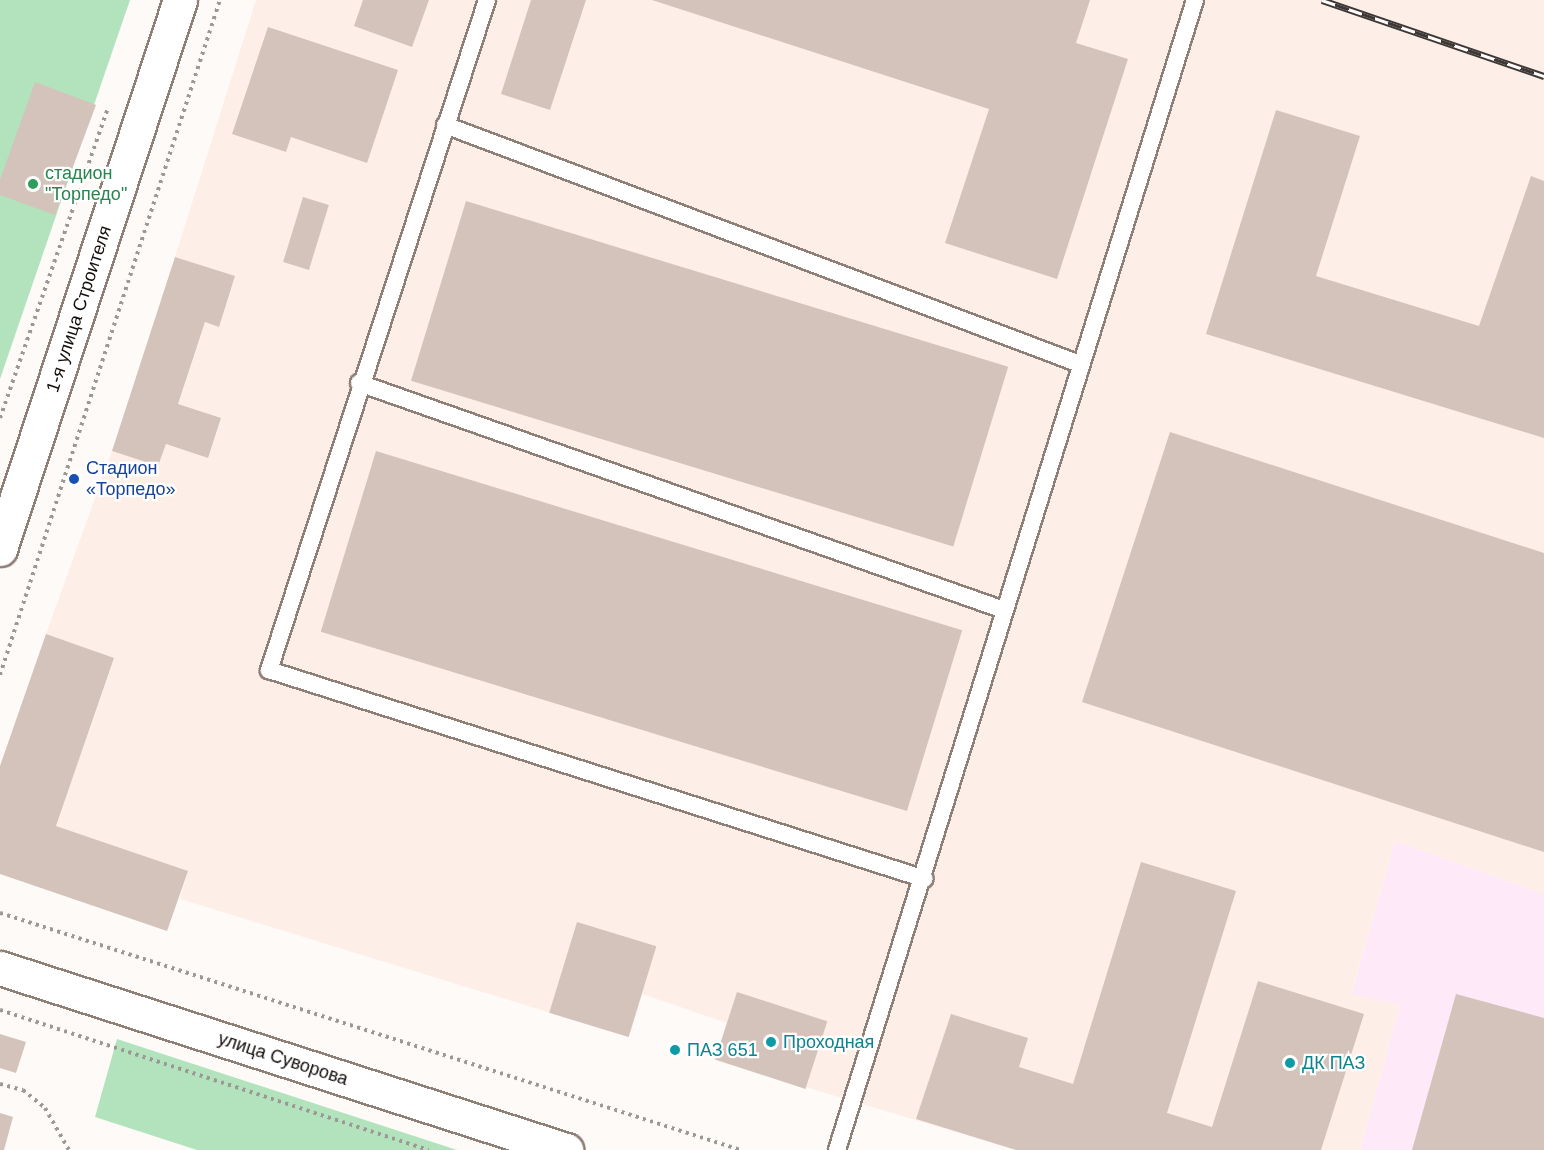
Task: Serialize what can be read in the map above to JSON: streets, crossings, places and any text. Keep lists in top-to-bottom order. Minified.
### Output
{"streets":{"street":["1-я улица Строителя","улица Суворова"]},"places":["стадион \"Торпедо\"","Стадион «Торпедо»","Проходная","ПАЗ 651","ДК ПАЗ"]}
